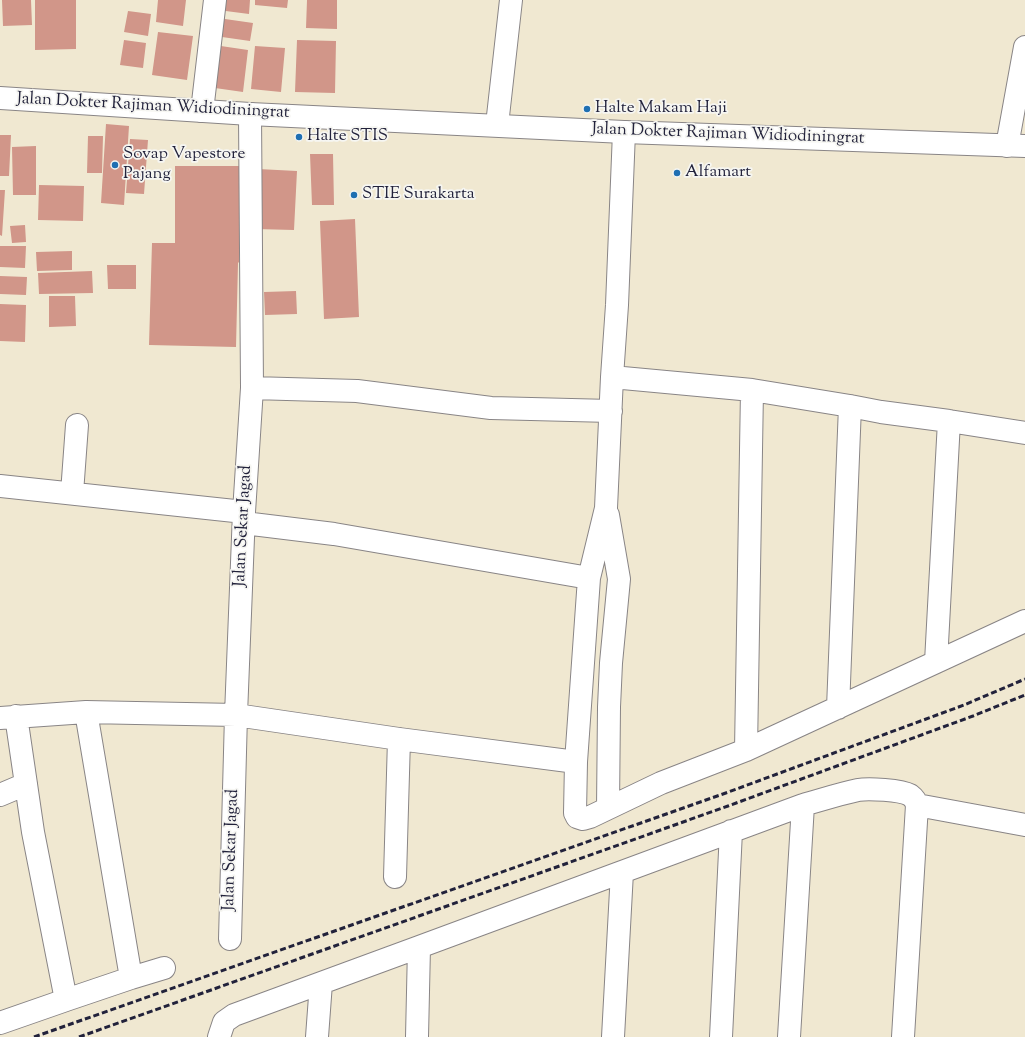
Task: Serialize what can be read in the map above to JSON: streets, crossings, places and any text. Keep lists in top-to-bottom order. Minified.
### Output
{"streets":{"street":["Jalan Dokter Rajiman Widiodiningrat","Jalan Sekar Jagad"]},"crossings":[["Jalan Dokter Rajiman Widiodiningrat","Jalan Sekar Jagad"]],"places":["Halte Makam Haji","Halte STIS","Sovap Vapestore Pajang","Alfamart","STIE Surakarta"]}
